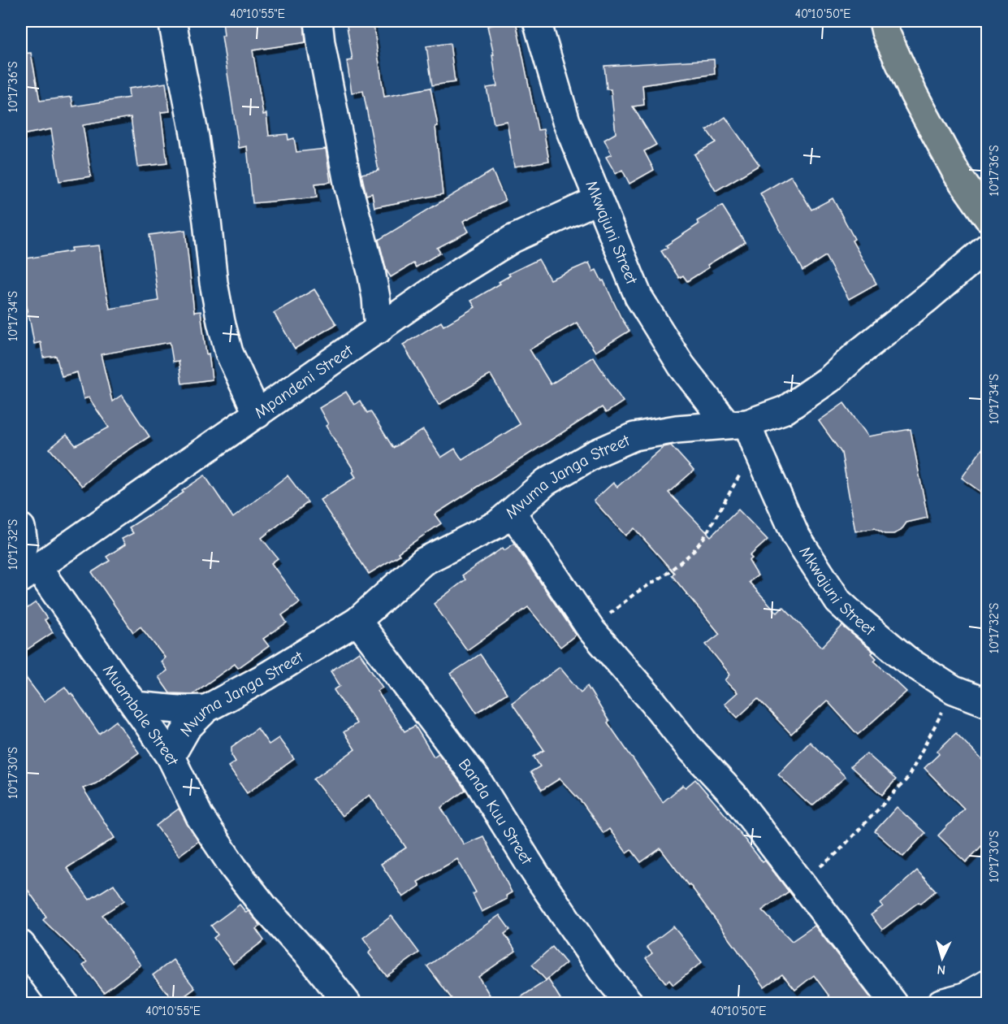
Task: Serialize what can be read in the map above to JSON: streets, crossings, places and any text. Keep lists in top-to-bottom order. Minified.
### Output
{"streets":{"street":["Mkwajuni Street","Mpandeni Street","Mvuma Janga Street","Muambale Street","Banda Kuu Street"]},"crossings":[["Mkwajuni Street","Mpandeni Street"],["Mkwajuni Street","Mvuma Janga Street"],["Mpandeni Street","Muambale Street"],["Mvuma Janga Street","Muambale Street"],["Mvuma Janga Street","Banda Kuu Street"]],"north":"bottom","coordinates":["40°10'55\"E","40°10'50\"E","10°17'36\"S","10°17'34\"S","10°17'32\"S","10°17'30\"S"]}
